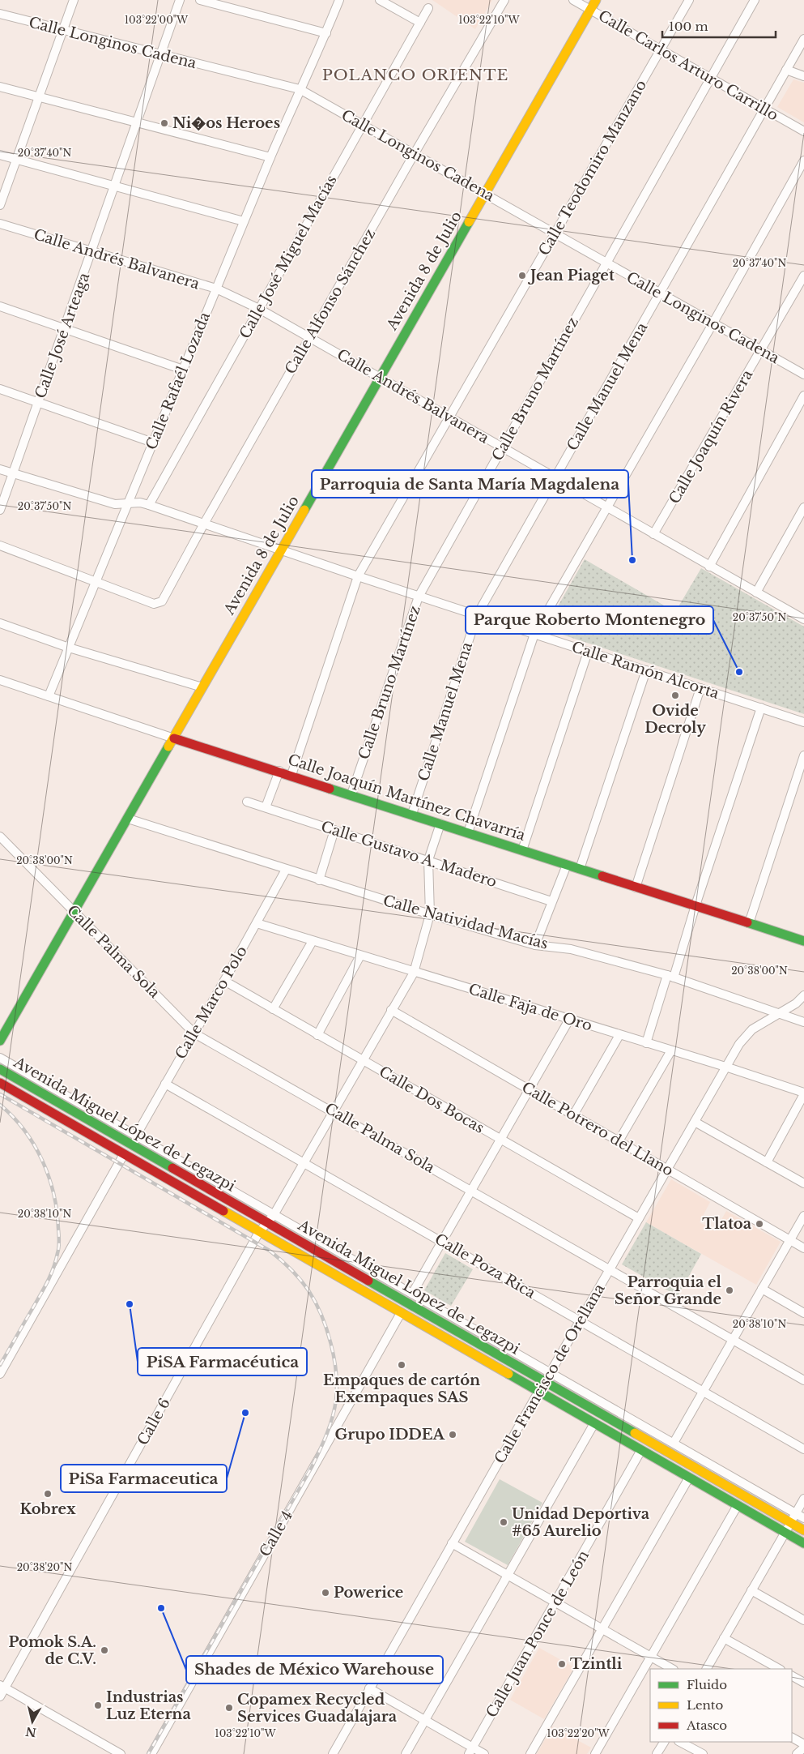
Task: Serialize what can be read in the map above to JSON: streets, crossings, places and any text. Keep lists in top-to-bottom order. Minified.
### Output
{"streets":{"main road":["Avenida 8 de Julio","Calle Joaquín Martínez Chavarría","Avenida Miguel López de Legazpi"],"street":["Calle Longinos Cadena","Calle Carlos Arturo Carrillo","Calle Teodomiro Manzano","Calle José Miguel Macías","Calle Andrés Balvanera","Calle Alfonso Sánchez","Calle José Arteaga","Calle Rafaél Lozada","Calle Manuel Mena","Calle Bruno Martínez","Calle Joaquín Rivera","Calle Ramón Alcorta","Calle Gustavo A. Madero","Calle Natividad Macías","Calle Palma Sola","Calle Marco Polo","Calle Faja de Oro","Calle Dos Bocas","Calle Potrero del Llano","Calle Poza Rica","Calle Francisco de Orellana","Calle 6","Calle 4","Calle Juan Ponce de León"]},"crossings":[["Calle Longinos Cadena","Calle Teodomiro Manzano"],["Calle Longinos Cadena","Calle José Miguel Macías"],["Calle Longinos Cadena","Avenida 8 de Julio"],["Calle Longinos Cadena","Calle Alfonso Sánchez"],["Calle Longinos Cadena","Calle José Arteaga"],["Calle Longinos Cadena","Calle Rafaél Lozada"],["Calle Longinos Cadena","Calle Manuel Mena"],["Calle Longinos Cadena","Calle Bruno Martínez"],["Calle Longinos Cadena","Calle Joaquín Rivera"],["Calle Carlos Arturo Carrillo","Calle Teodomiro Manzano"],["Calle Carlos Arturo Carrillo","Avenida 8 de Julio"],["Calle Carlos Arturo Carrillo","Calle Manuel Mena"],["Calle Carlos Arturo Carrillo","Calle Bruno Martínez"],["Calle Teodomiro Manzano","Calle Andrés Balvanera"],["Calle Teodomiro Manzano","Calle Ramón Alcorta"],["Calle Teodomiro Manzano","Calle Joaquín Martínez Chavarría"],["Calle José Miguel Macías","Calle Andrés Balvanera"],["Calle José Miguel Macías","Calle Ramón Alcorta"],["Calle Andrés Balvanera","Avenida 8 de Julio"],["Calle Andrés Balvanera","Calle Alfonso Sánchez"],["Calle Andrés Balvanera","Calle José Arteaga"],["Calle Andrés Balvanera","Calle Rafaél Lozada"],["Calle Andrés Balvanera","Calle Manuel Mena"],["Calle Andrés Balvanera","Calle Bruno Martínez"],["Calle Andrés Balvanera","Calle Joaquín Rivera"],["Avenida 8 de Julio","Calle Ramón Alcorta"],["Avenida 8 de Julio","Calle Joaquín Martínez Chavarría"],["Avenida 8 de Julio","Calle Natividad Macías"],["Avenida 8 de Julio","Calle Palma Sola"],["Calle Alfonso Sánchez","Calle Rafaél Lozada"],["Calle Alfonso Sánchez","Calle Ramón Alcorta"],["Calle José Arteaga","Calle Ramón Alcorta"],["Calle Rafaél Lozada","Calle Ramón Alcorta"],["Calle Rafaél Lozada","Calle Joaquín Martínez Chavarría"],["Calle Manuel Mena","Calle Ramón Alcorta"],["Calle Manuel Mena","Calle Joaquín Martínez Chavarría"],["Calle Bruno Martínez","Calle Ramón Alcorta"],["Calle Bruno Martínez","Calle Joaquín Martínez Chavarría"],["Calle Gustavo A. Madero","Calle 6"],["Calle Natividad Macías","Calle Marco Polo"],["Calle Natividad Macías","Calle Francisco de Orellana"],["Calle Natividad Macías","Calle 6"],["Calle Palma Sola","Calle Marco Polo"],["Calle Palma Sola","Calle Francisco de Orellana"],["Calle Palma Sola","Calle 6"],["Calle Marco Polo","Calle Faja de Oro"],["Calle Marco Polo","Calle Dos Bocas"],["Calle Marco Polo","Avenida Miguel López de Legazpi"],["Calle Marco Polo","Calle Poza Rica"],["Calle Faja de Oro","Calle Francisco de Orellana"],["Calle Faja de Oro","Calle 6"],["Calle Dos Bocas","Calle Francisco de Orellana"],["Calle Dos Bocas","Calle 6"],["Avenida Miguel López de Legazpi","Calle Francisco de Orellana"],["Avenida Miguel López de Legazpi","Calle 6"],["Avenida Miguel López de Legazpi","Calle 4"],["Avenida Miguel López de Legazpi","Calle Juan Ponce de León"],["Calle Potrero del Llano","Calle Francisco de Orellana"],["Calle Potrero del Llano","Calle 6"],["Calle Poza Rica","Calle Francisco de Orellana"],["Calle Poza Rica","Calle 6"]],"districts":["POLANCO ORIENTE"],"places":["Ni�os Heroes","Jean Piaget","Parroquia de Santa María Magdalena","Parque Roberto Montenegro","Ovide Decroly","Tlatoa","Parroquia el Señor Grande","PiSA Farmacéutica","Empaques de cartón Exempaques SAS","PiSa Farmaceutica","Grupo IDDEA","Kobrex","Unidad Deportiva #65 Aurelio","Powerice","Shades de México Warehouse","Pomok S.A. de C.V.","Tzintli","Industrias Luz Eterna","Copamex Recycled Services Guadalajara"],"legend":["Fluido","Lento","Atasco"],"scale_bar":"100 m","north":"bottom","coordinates":["103°22'00\"W","103°22'10\"W","20°37'40\"N","20°37'50\"N","20°38'00\"N","20°38'10\"N","20°38'20\"N","103°22'20\"W"]}
